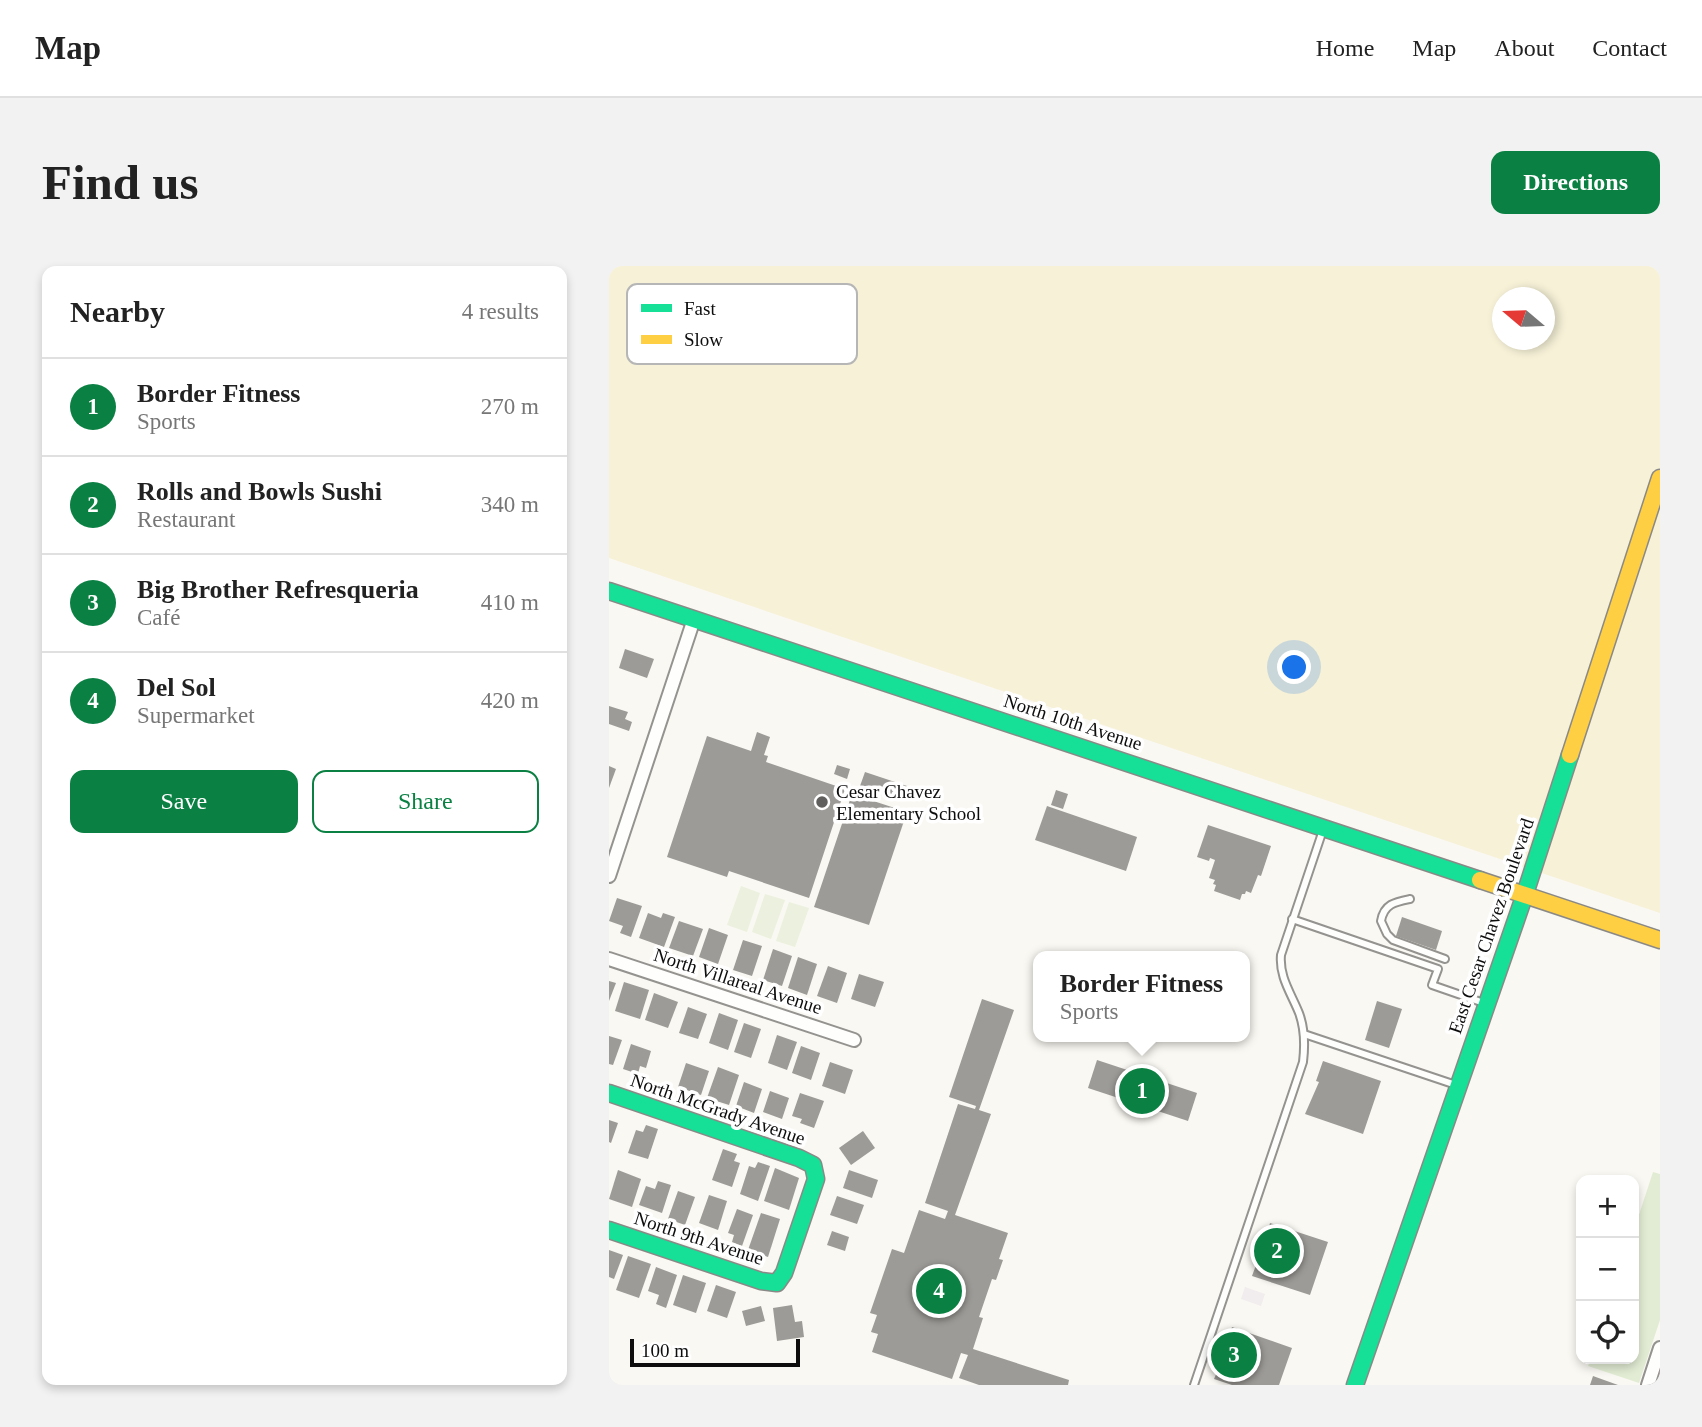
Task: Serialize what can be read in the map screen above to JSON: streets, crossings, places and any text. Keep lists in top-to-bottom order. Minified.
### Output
{"streets":{"main road":["North 10th Avenue","East Cesar Chavez Boulevard","North McGrady Avenue","North 9th Avenue"],"street":["North Villareal Avenue"]},"crossings":[["North 10th Avenue","East Cesar Chavez Boulevard"],["North McGrady Avenue","North 9th Avenue"]],"places":["Cesar Chavez Elementary School"],"legend":["Fast","Slow"],"scale_bar":"100 m","north":"left","page":{"header":"Map","nav":["Home","Map","About","Contact"],"buttons":["Directions",["Save","Share"]],"title":"Find us","heading":["Nearby","4 results"],"list":[{"mark":"1","name":"Border Fitness","note":"Sports","value":"270 m"},{"mark":"2","name":"Rolls and Bowls Sushi","note":"Restaurant","value":"340 m"},{"mark":"3","name":"Big Brother Refresqueria","note":"Café","value":"410 m"},{"mark":"4","name":"Del Sol","note":"Supermarket","value":"420 m"}],"popup":["Border Fitness","Sports"],"pins":["1","2","4","3"],"map_buttons":["+","−"],"scale":"100 m"}}
